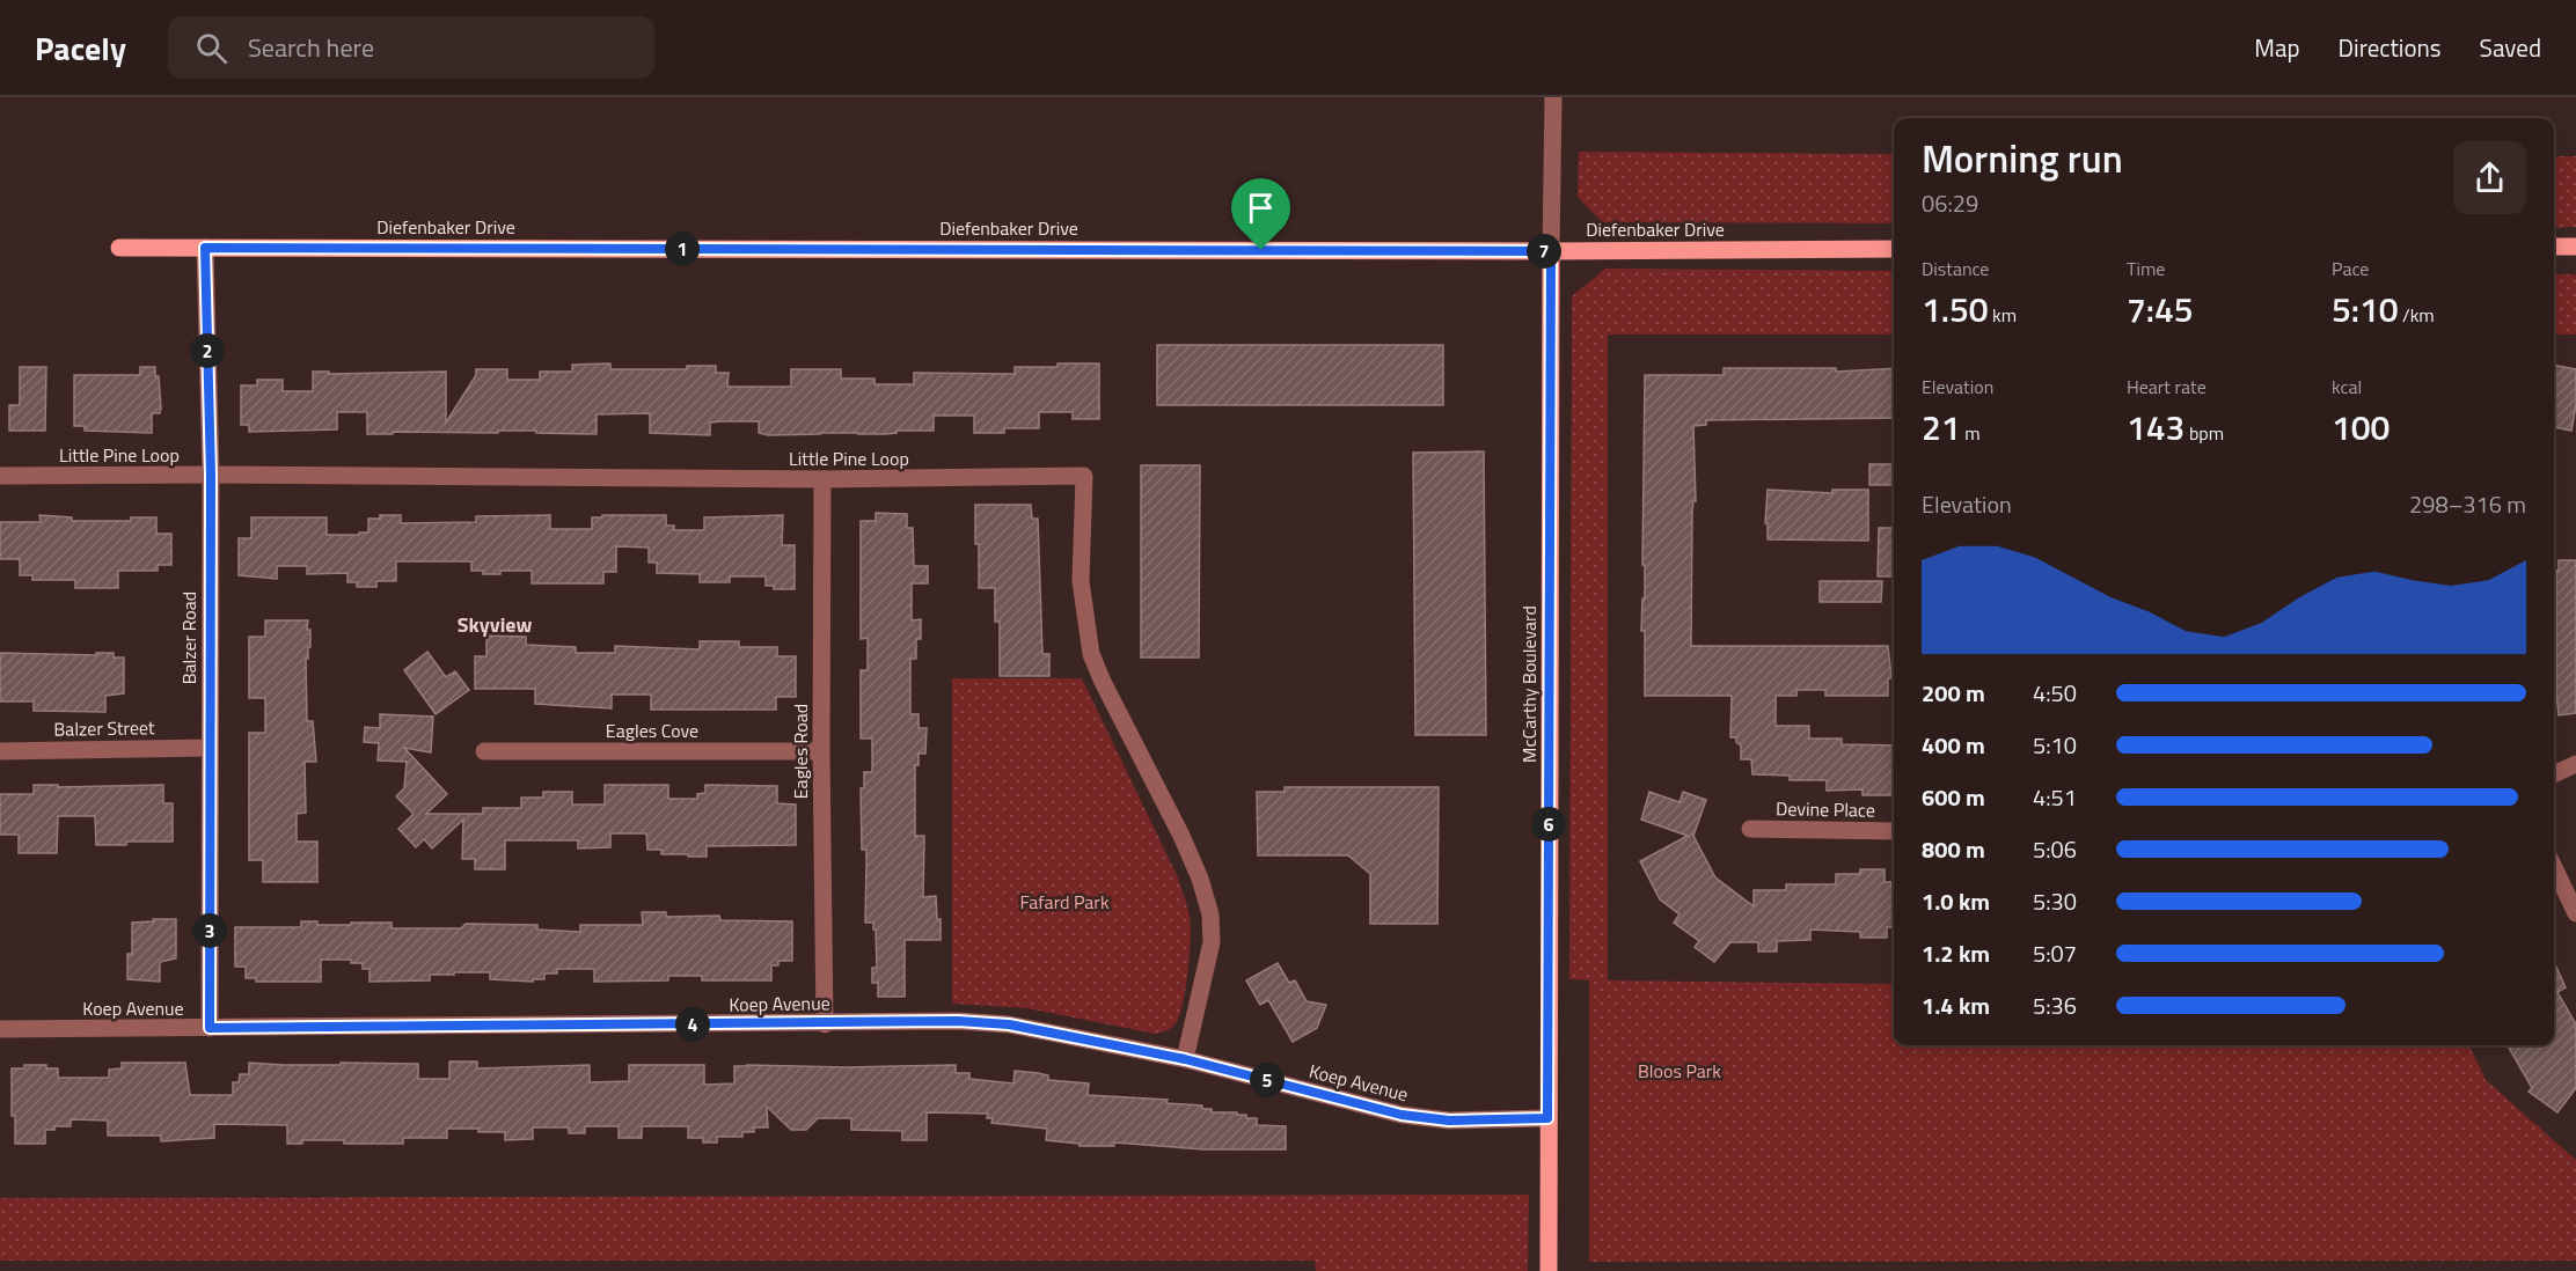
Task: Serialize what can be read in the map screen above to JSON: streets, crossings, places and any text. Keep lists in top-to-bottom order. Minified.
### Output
{"streets":{"main road":["Diefenbaker Drive","McCarthy Boulevard"],"street":["Little Pine Loop","Balzer Road","Balzer Street","Eagles Cove","Eagles Road","Devine Place","Koep Avenue"]},"crossings":[["Diefenbaker Drive","Balzer Road"],["Diefenbaker Drive","McCarthy Boulevard"],["Little Pine Loop","Balzer Road"],["Little Pine Loop","Eagles Road"],["Little Pine Loop","Koep Avenue"],["Balzer Road","Balzer Street"],["Balzer Road","Koep Avenue"],["McCarthy Boulevard","Koep Avenue"],["Eagles Cove","Eagles Road"],["Eagles Road","Koep Avenue"]],"districts":["Skyview"],"parks":["Fafard Park","Bloos Park"],"page":{"header":"Pacely","search":"Search here","nav":["Map","Directions","Saved"],"heading":["Morning run","06:29"],"pins":["1","7","2","6","3","4","5"],"stats":[["Distance","1.50 km"],["Time","7:45"],["Pace","5:10 /km"],["Elevation","21 m"],["Heart rate","143 bpm"],["kcal","100"]],"chart":["Elevation","298–316 m"],"list":[{"name":"200 m","note":"4:50"},{"name":"400 m","note":"5:10"},{"name":"600 m","note":"4:51"},{"name":"800 m","note":"5:06"},{"name":"1.0 km","note":"5:30"},{"name":"1.2 km","note":"5:07"},{"name":"1.4 km","note":"5:36"}]}}
